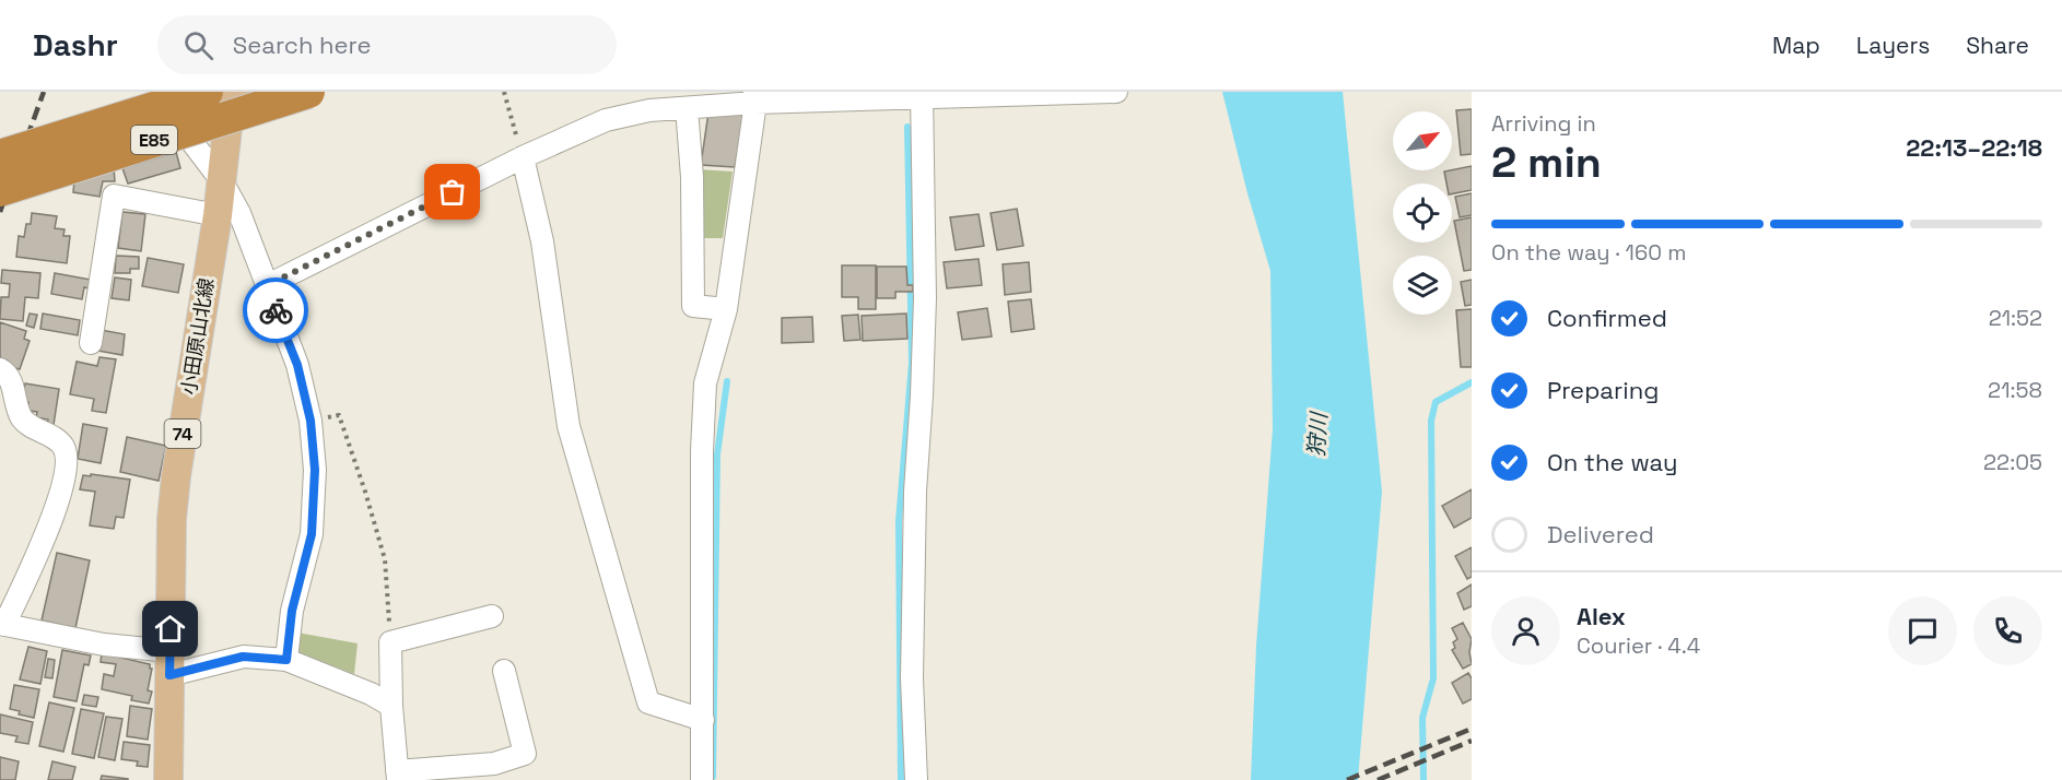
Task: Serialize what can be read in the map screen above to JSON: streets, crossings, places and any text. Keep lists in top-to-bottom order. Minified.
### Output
{"streets":{"highway":["E85"],"main road":["小田原山北線","74"]},"water":["狩川"],"north":"top right","page":{"header":"Dashr","search":"Search here","nav":["Map","Layers","Share"],"heading":["2 min","Arriving in","22:13–22:18"],"panel":["Alex","Courier · 4.4"],"bar":"On the way · 160 m","list":[["Confirmed","21:52"],["Preparing","21:58"],["On the way","22:05"],"Delivered"]}}
